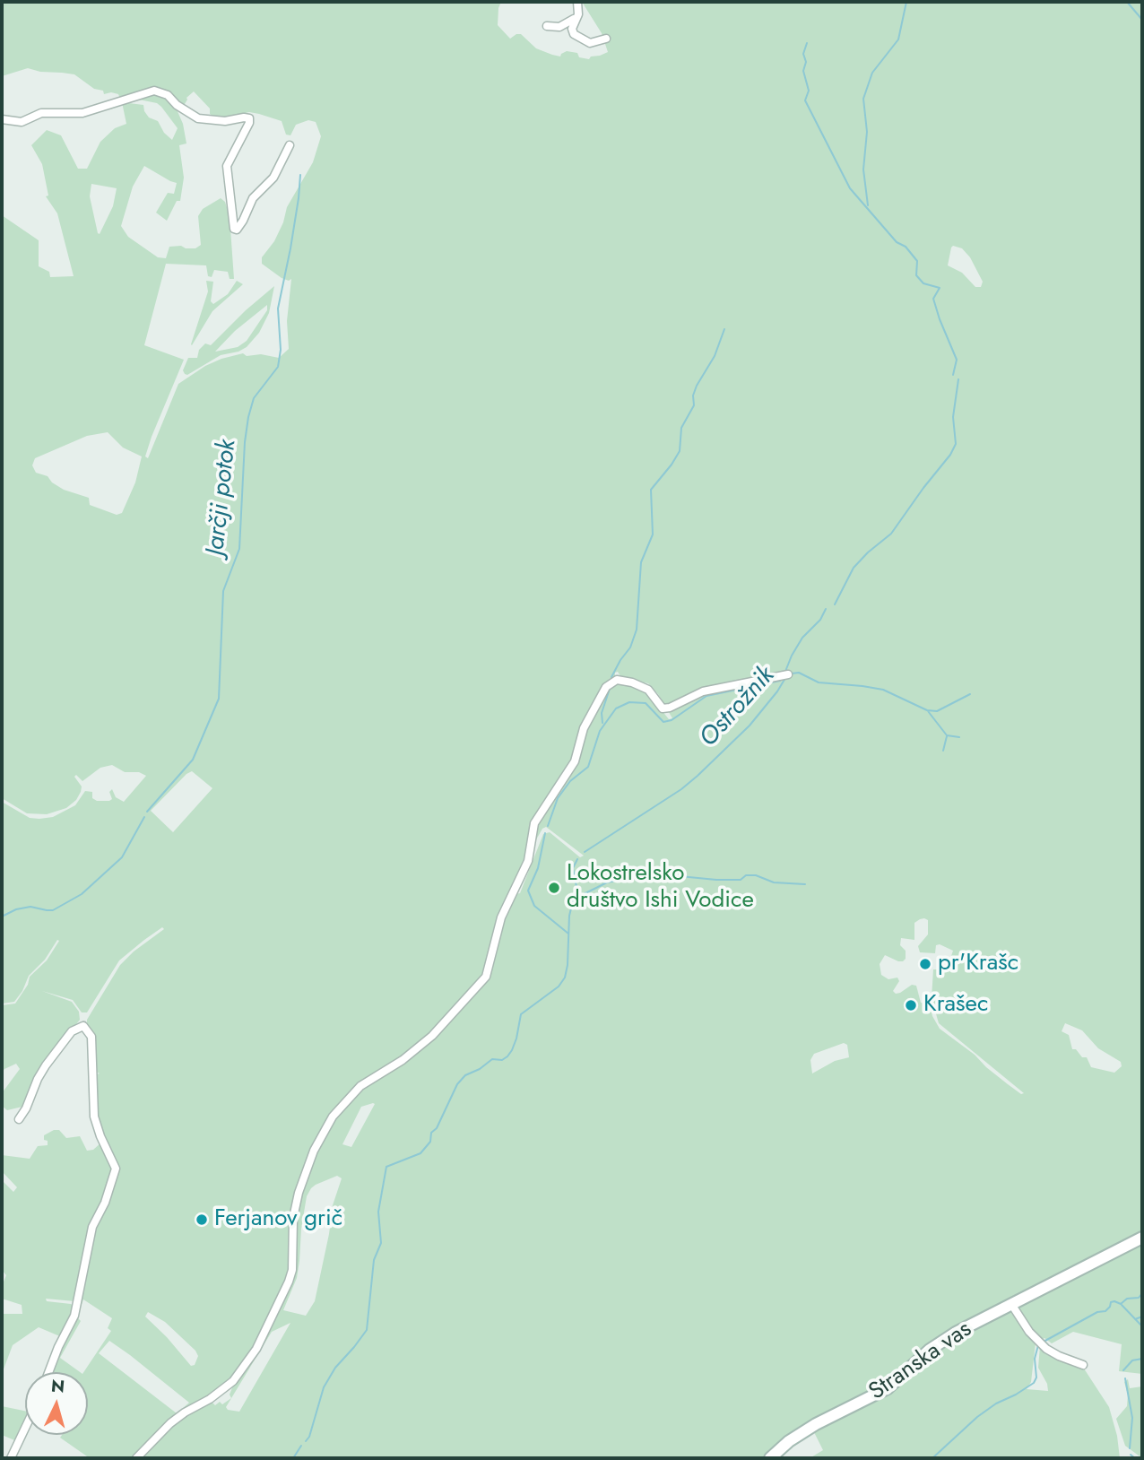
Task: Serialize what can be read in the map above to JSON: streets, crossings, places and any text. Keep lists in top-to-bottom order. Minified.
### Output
{"streets":{"street":["Stranska vas"]},"water":["Jarčji potok","Ostrožnik"],"places":["Lokostrelsko društvo Ishi Vodice","pr'Krašc","Krašec","Ferjanov grič"],"north":"top"}
